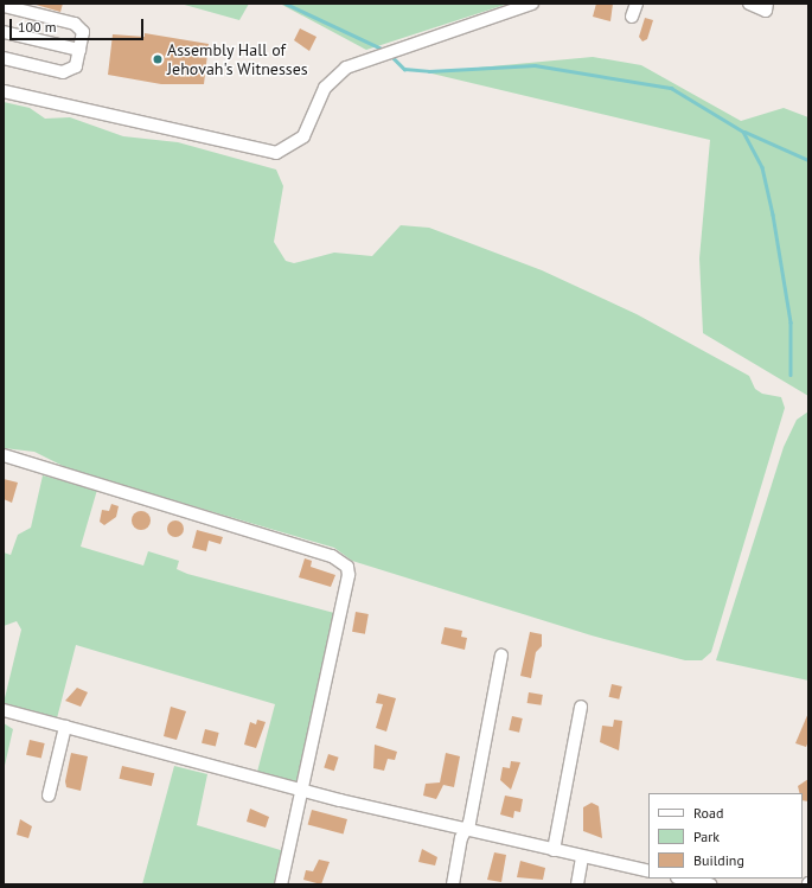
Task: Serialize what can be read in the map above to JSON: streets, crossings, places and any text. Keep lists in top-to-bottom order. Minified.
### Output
{"places":["Assembly Hall of Jehovah's Witnesses"],"legend":["Road","Park","Building"],"scale_bar":"100 m"}
